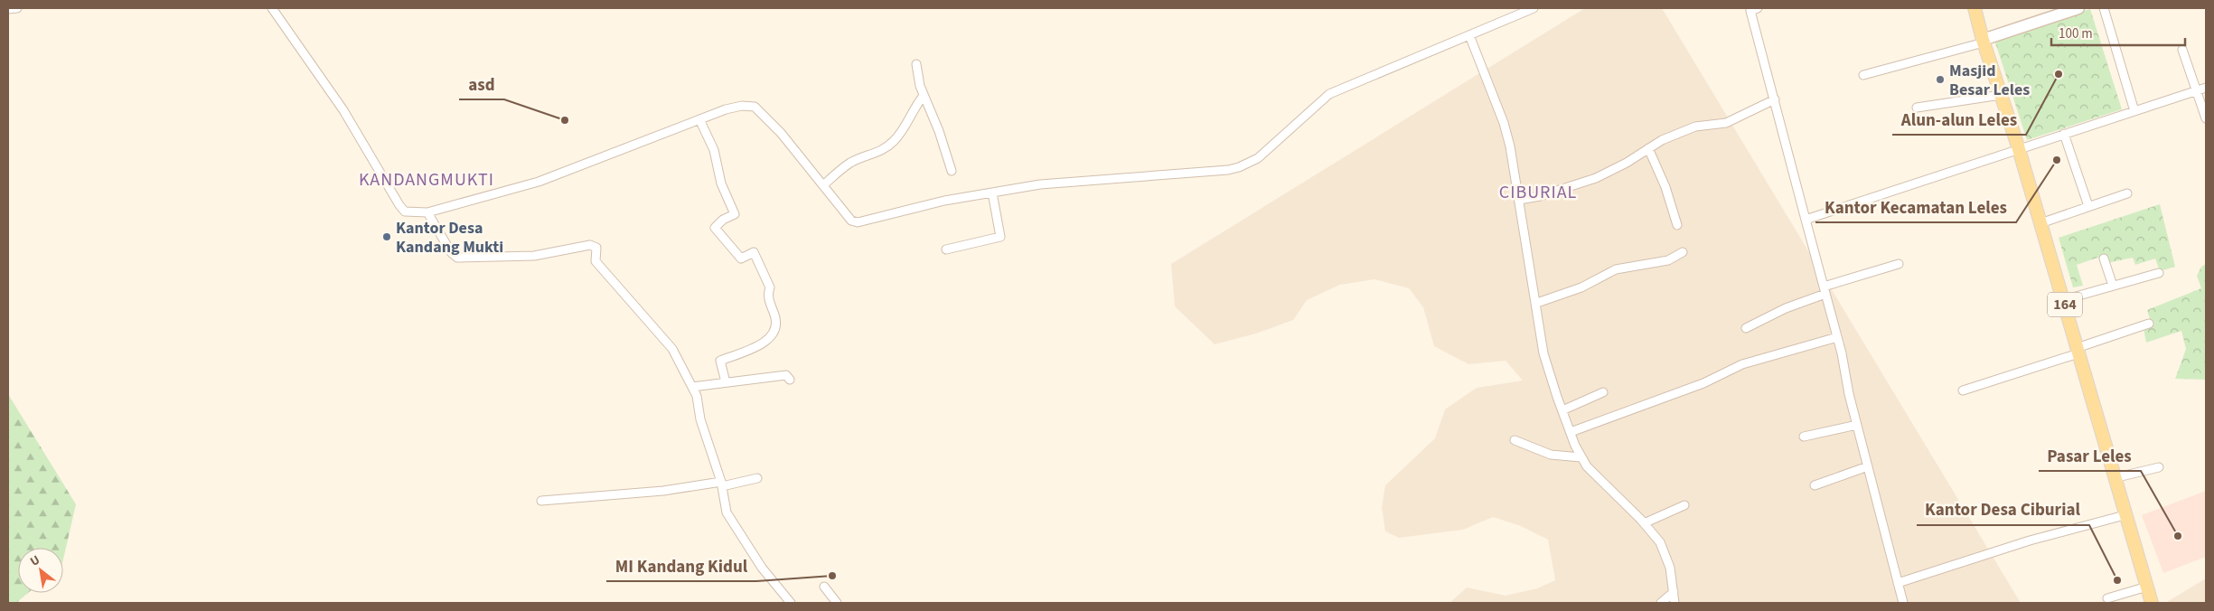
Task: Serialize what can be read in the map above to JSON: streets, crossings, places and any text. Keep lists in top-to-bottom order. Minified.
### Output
{"streets":{"main road":["164"]},"districts":["KANDANGMUKTI","CIBURIAL"],"places":["Alun-alun Leles","Masjid Besar Leles","asd","Kantor Kecamatan Leles","Kantor Desa Kandang Mukti","Pasar Leles","MI Kandang Kidul","Kantor Desa Ciburial"],"scale_bar":"100 m","north":"top left"}
